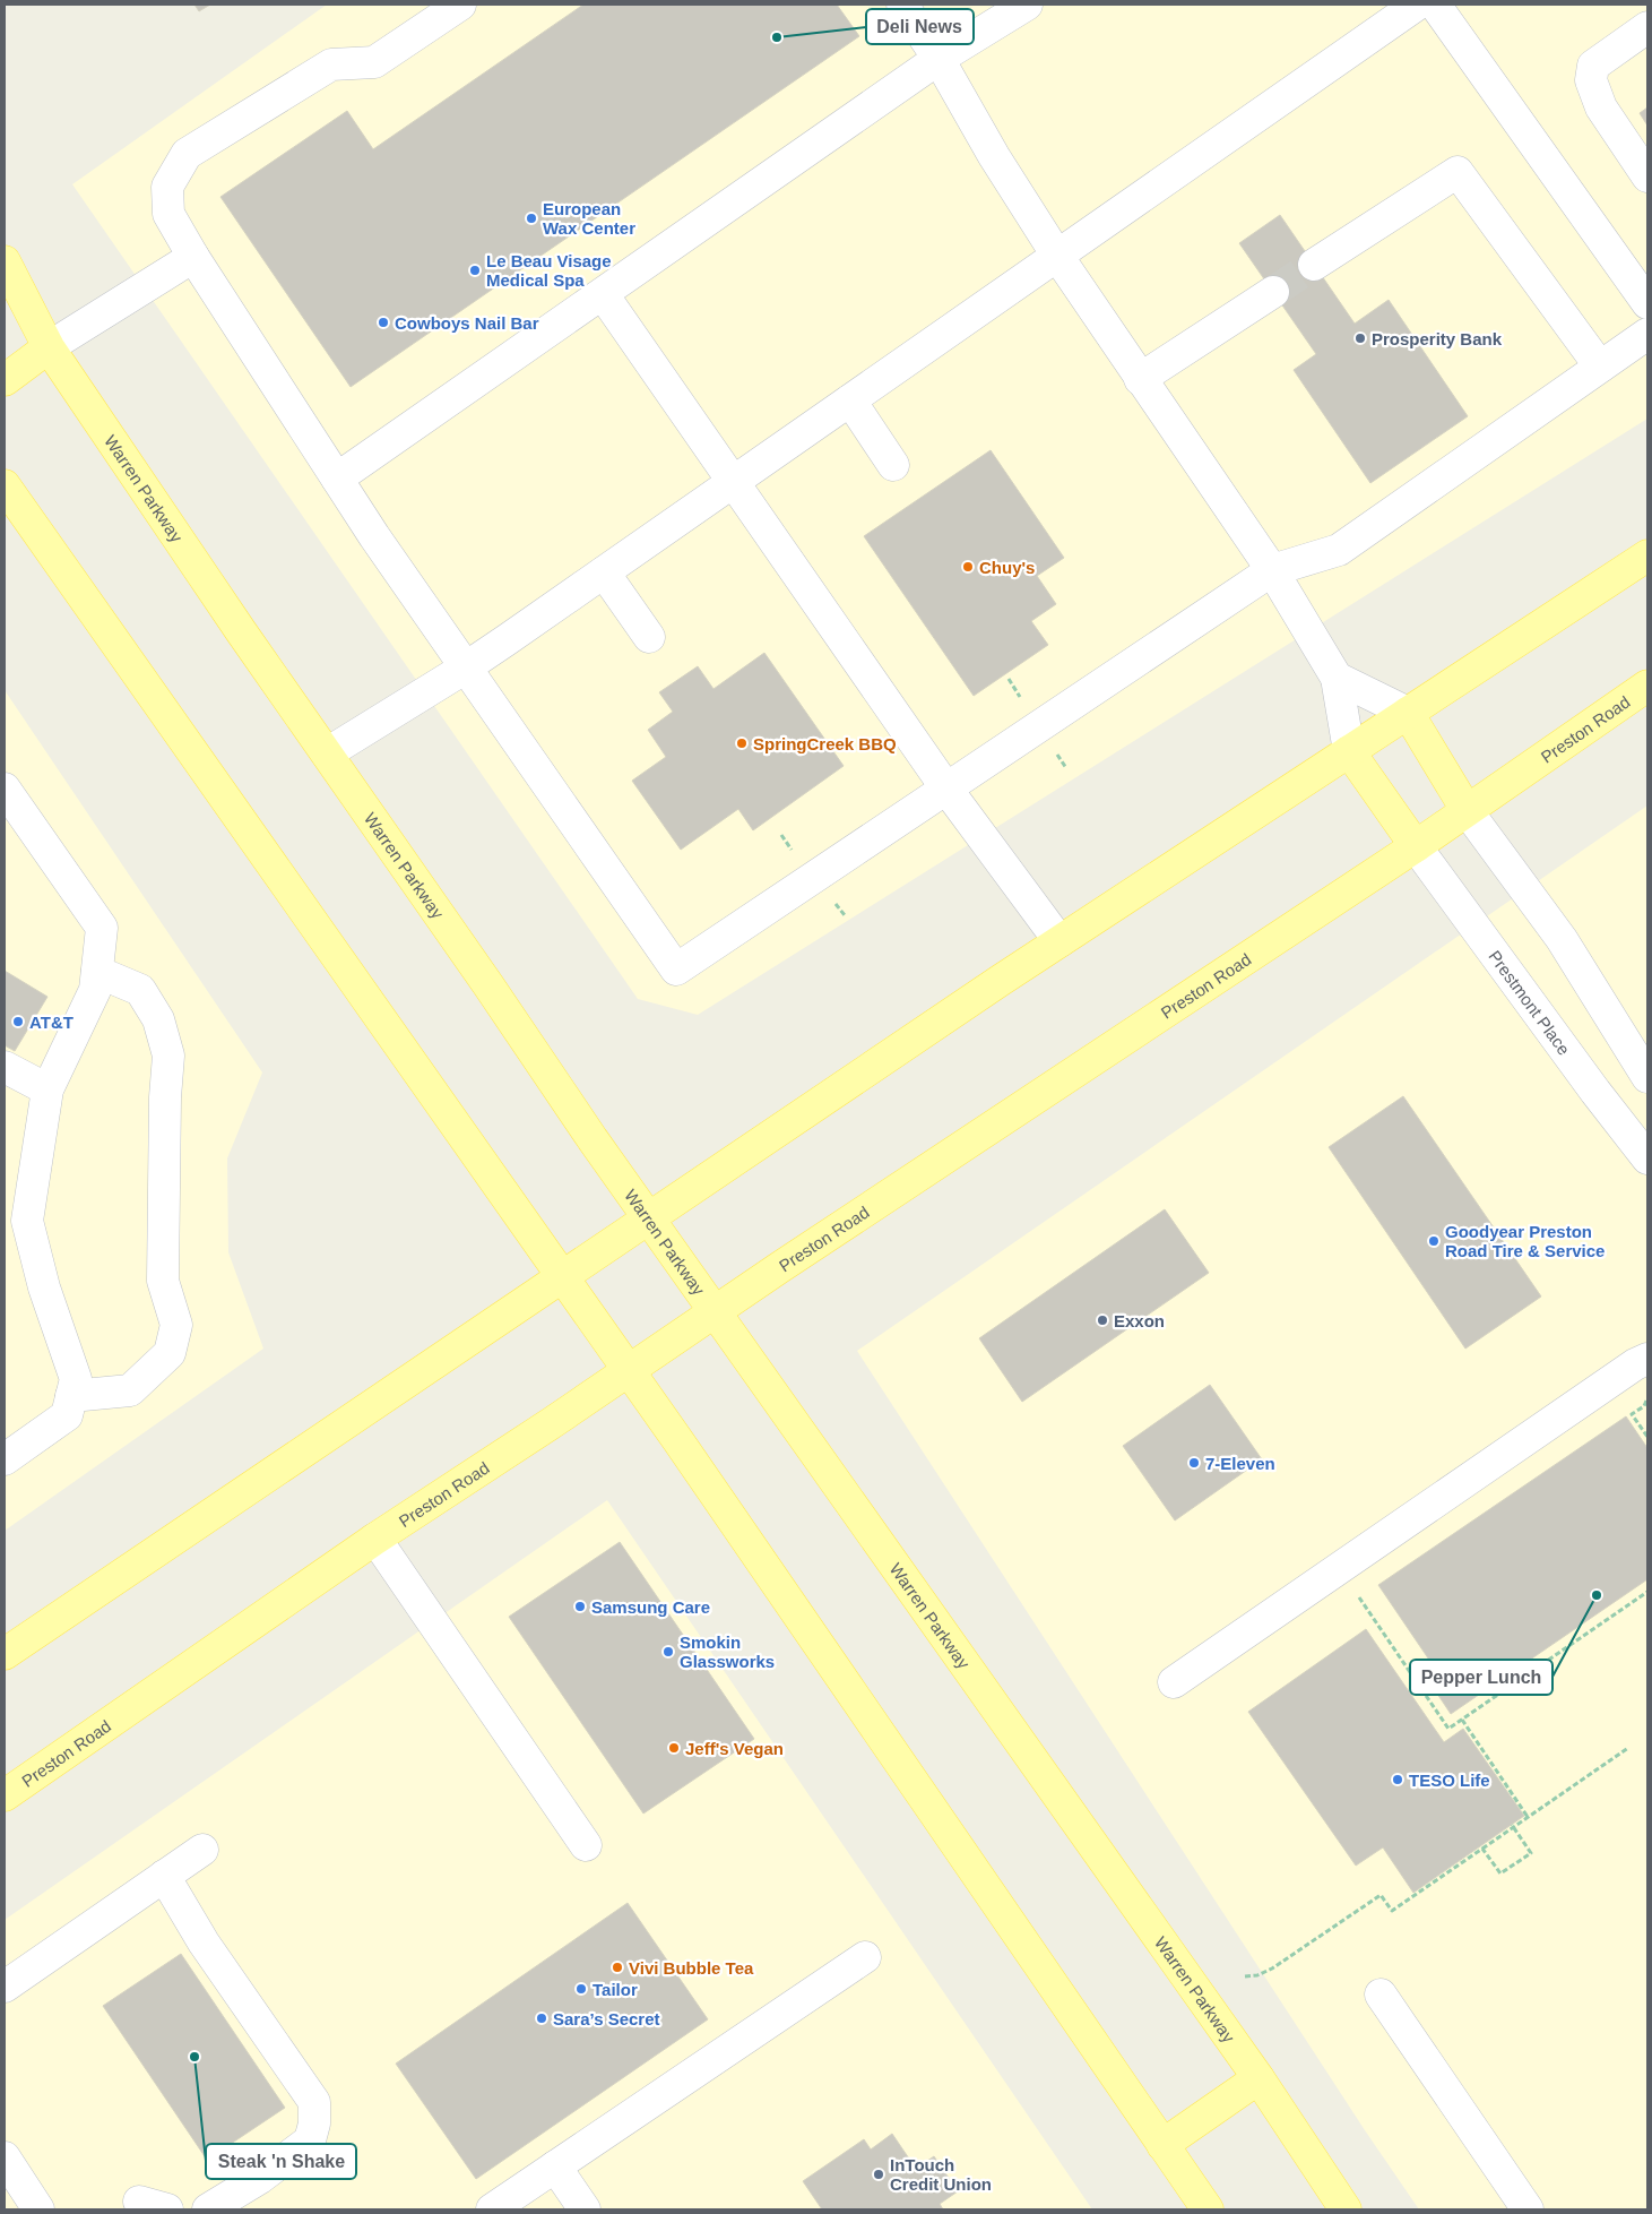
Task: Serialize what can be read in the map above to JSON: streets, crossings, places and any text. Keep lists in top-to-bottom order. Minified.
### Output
{"streets":{"main road":["Warren Parkway","Preston Road"],"street":["Prestmont Place"]},"crossings":[["Warren Parkway","Preston Road"],["Preston Road","Prestmont Place"]],"places":["Deli News","European Wax Center","Le Beau Visage Medical Spa","Cowboys Nail Bar","Prosperity Bank","Chuy's","SpringCreek BBQ","AT&T","Goodyear Preston Road Tire & Service","Exxon","7-Eleven","Pepper Lunch","Samsung Care","Smokin Glassworks","Jeff's Vegan","TESO Life","Vivi Bubble Tea","Tailor","Sara’s Secret","Steak 'n Shake","InTouch Credit Union"]}
